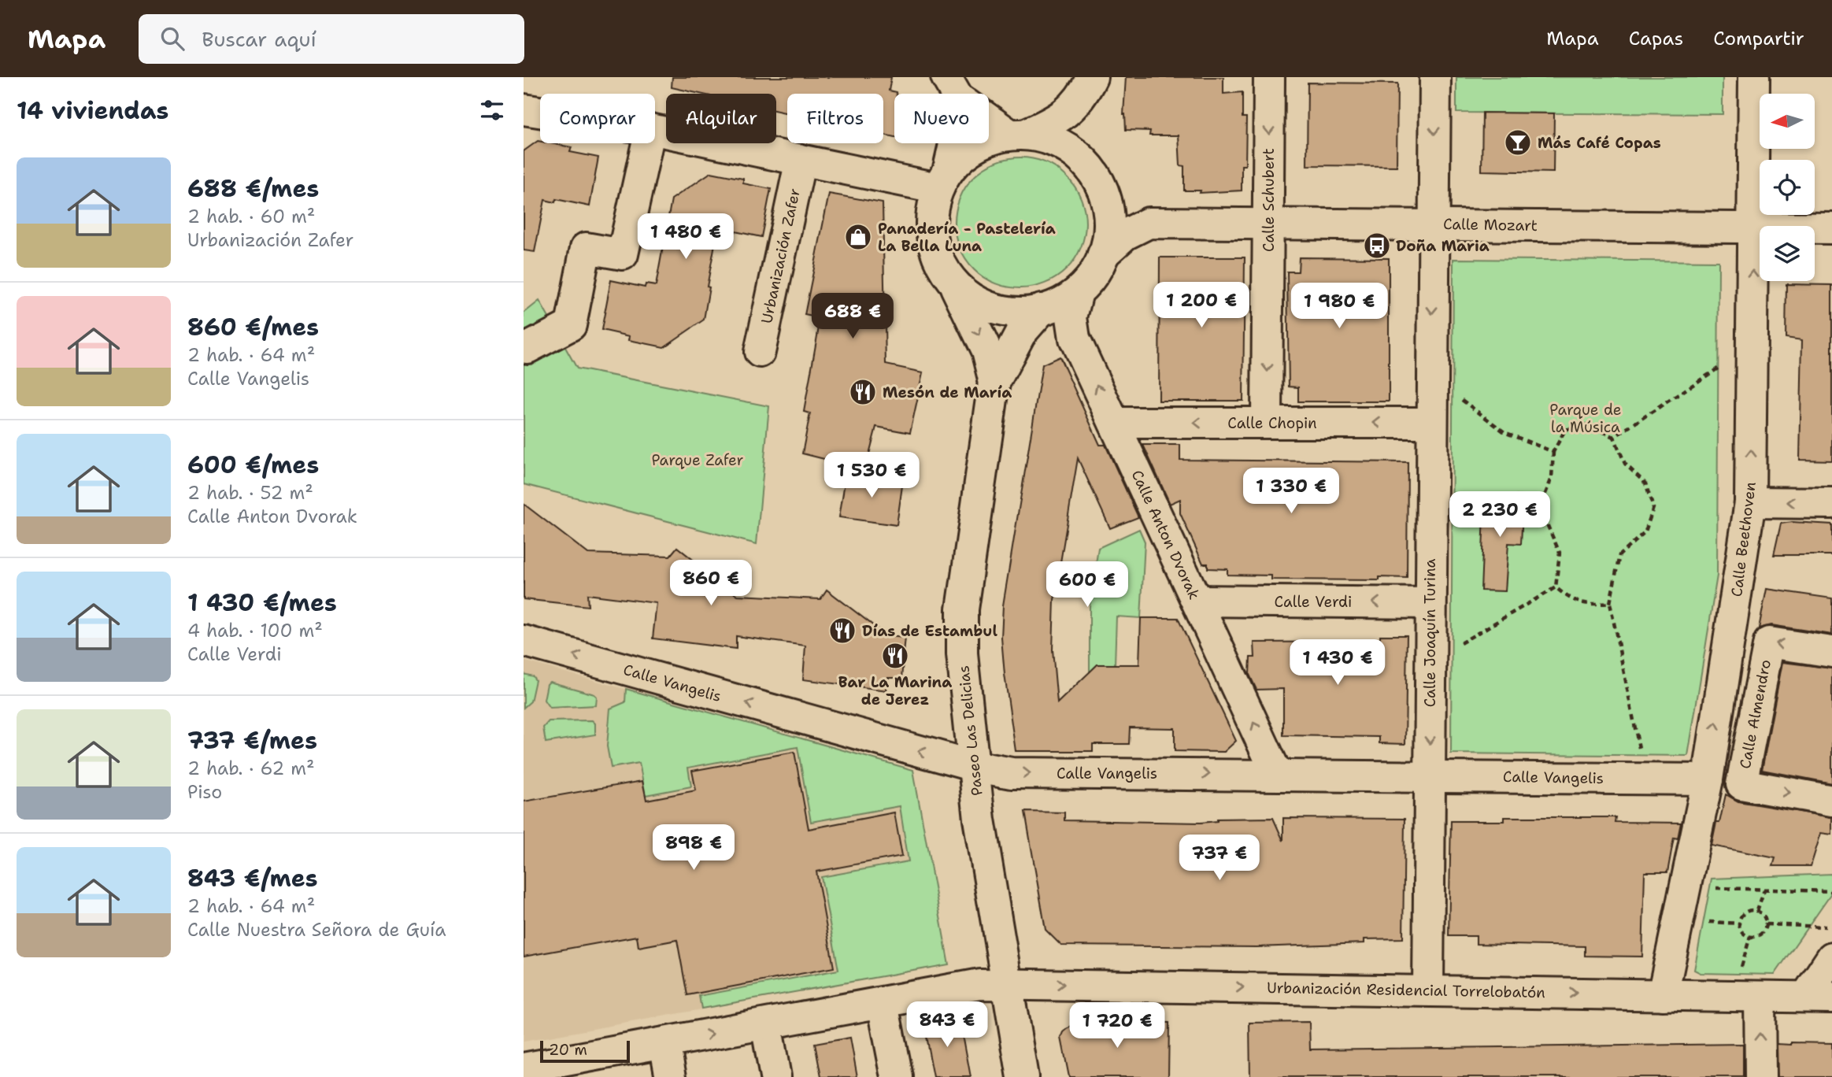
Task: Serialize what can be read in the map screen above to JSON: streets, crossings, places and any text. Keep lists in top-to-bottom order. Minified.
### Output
{"streets":{"street":["Calle Schubert","Calle Mozart","Urbanización Zafer","Calle Chopin","Calle Anton Dvorak","Calle Beethoven","Calle Verdi","Calle Joaquín Turina","Calle Vangelis","Calle Almendro","Paseo Las Delicias","Urbanización Residencial Torrelobatón"]},"crossings":[["Calle Schubert","Calle Mozart"],["Calle Schubert","Calle Chopin"],["Calle Mozart","Calle Anton Dvorak"],["Calle Mozart","Calle Beethoven"],["Calle Mozart","Calle Joaquín Turina"],["Calle Mozart","Paseo Las Delicias"],["Calle Chopin","Calle Anton Dvorak"],["Calle Chopin","Calle Joaquín Turina"],["Calle Anton Dvorak","Calle Verdi"],["Calle Anton Dvorak","Calle Vangelis"],["Calle Anton Dvorak","Paseo Las Delicias"],["Calle Beethoven","Calle Vangelis"],["Calle Beethoven","Urbanización Residencial Torrelobatón"],["Calle Verdi","Calle Joaquín Turina"],["Calle Joaquín Turina","Calle Vangelis"],["Calle Joaquín Turina","Urbanización Residencial Torrelobatón"],["Calle Vangelis","Paseo Las Delicias"],["Paseo Las Delicias","Urbanización Residencial Torrelobatón"]],"one_way":["Calle Chopin","Calle Anton Dvorak","Calle Beethoven","Calle Verdi","Calle Joaquín Turina","Urbanización Residencial Torrelobatón"],"parks":["Parque de la Música","Parque Zafer"],"places":{"bar":["Más Café Copas"],"shop":["Panadería - Pastelería La Bella Luna"],"bus stop":["Doña Maria"],"restaurant":["Mesón de María","Días de Estambul","Bar La Marina de Jerez"]},"scale_bar":"20 m","north":"left","page":{"header":"Mapa","search":"Buscar aquí","nav":["Mapa","Capas","Compartir"],"heading":"14 viviendas","chip":["Comprar","Alquilar","Filtros","Nuevo"],"list":[{"name":"688 €/mes","note":"2 hab. · 60 m² · Urbanización Zafer"},{"name":"860 €/mes","note":"2 hab. · 64 m² · Calle Vangelis"},{"name":"600 €/mes","note":"2 hab. · 52 m² · Calle Anton Dvorak"},{"name":"1 430 €/mes","note":"4 hab. · 100 m² · Calle Verdi"},{"name":"737 €/mes","note":"2 hab. · 62 m² · Piso"},{"name":"843 €/mes","note":"2 hab. · 64 m² · Calle Nuestra Señora de Guía"}],"price":["1 480 €","1 200 €","1 980 €","688 €","1 530 €","1 330 €","2 230 €","860 €","600 €","1 430 €","898 €","737 €","843 €","1 720 €"],"scale":"20 m"}}
